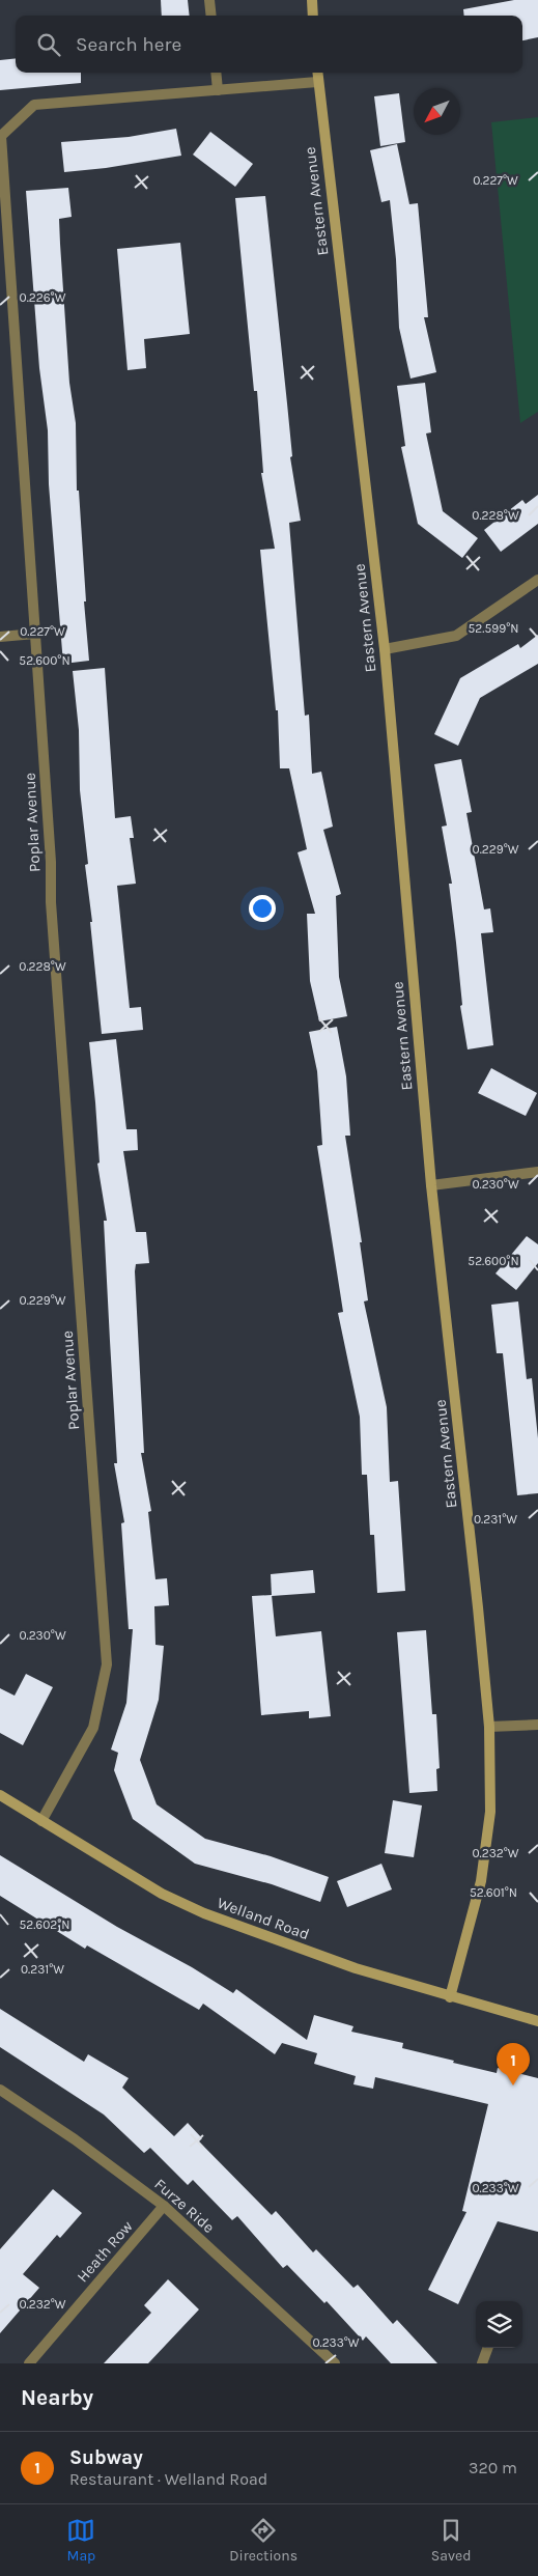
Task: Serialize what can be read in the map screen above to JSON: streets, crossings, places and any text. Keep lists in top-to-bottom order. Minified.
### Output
{"streets":{"street":["Eastern Avenue","Poplar Avenue","Welland Road","Furze Ride","Heath Row"]},"crossings":[["Eastern Avenue","Poplar Avenue"],["Eastern Avenue","Welland Road"],["Poplar Avenue","Welland Road"],["Furze Ride","Heath Row"]],"north":"bottom left","page":{"search":"Search here","pins":"1","heading":"Nearby","list":[{"mark":"1","name":"Subway","note":"Restaurant · Welland Road","value":"320 m"}],"nav":["Map","Directions","Saved"]},"coordinates":["0.227°W","0.226°W","0.228°W","52.599°N","52.600°N","0.229°W","0.230°W","0.231°W","0.232°W","52.601°N","52.602°N","0.233°W"]}
